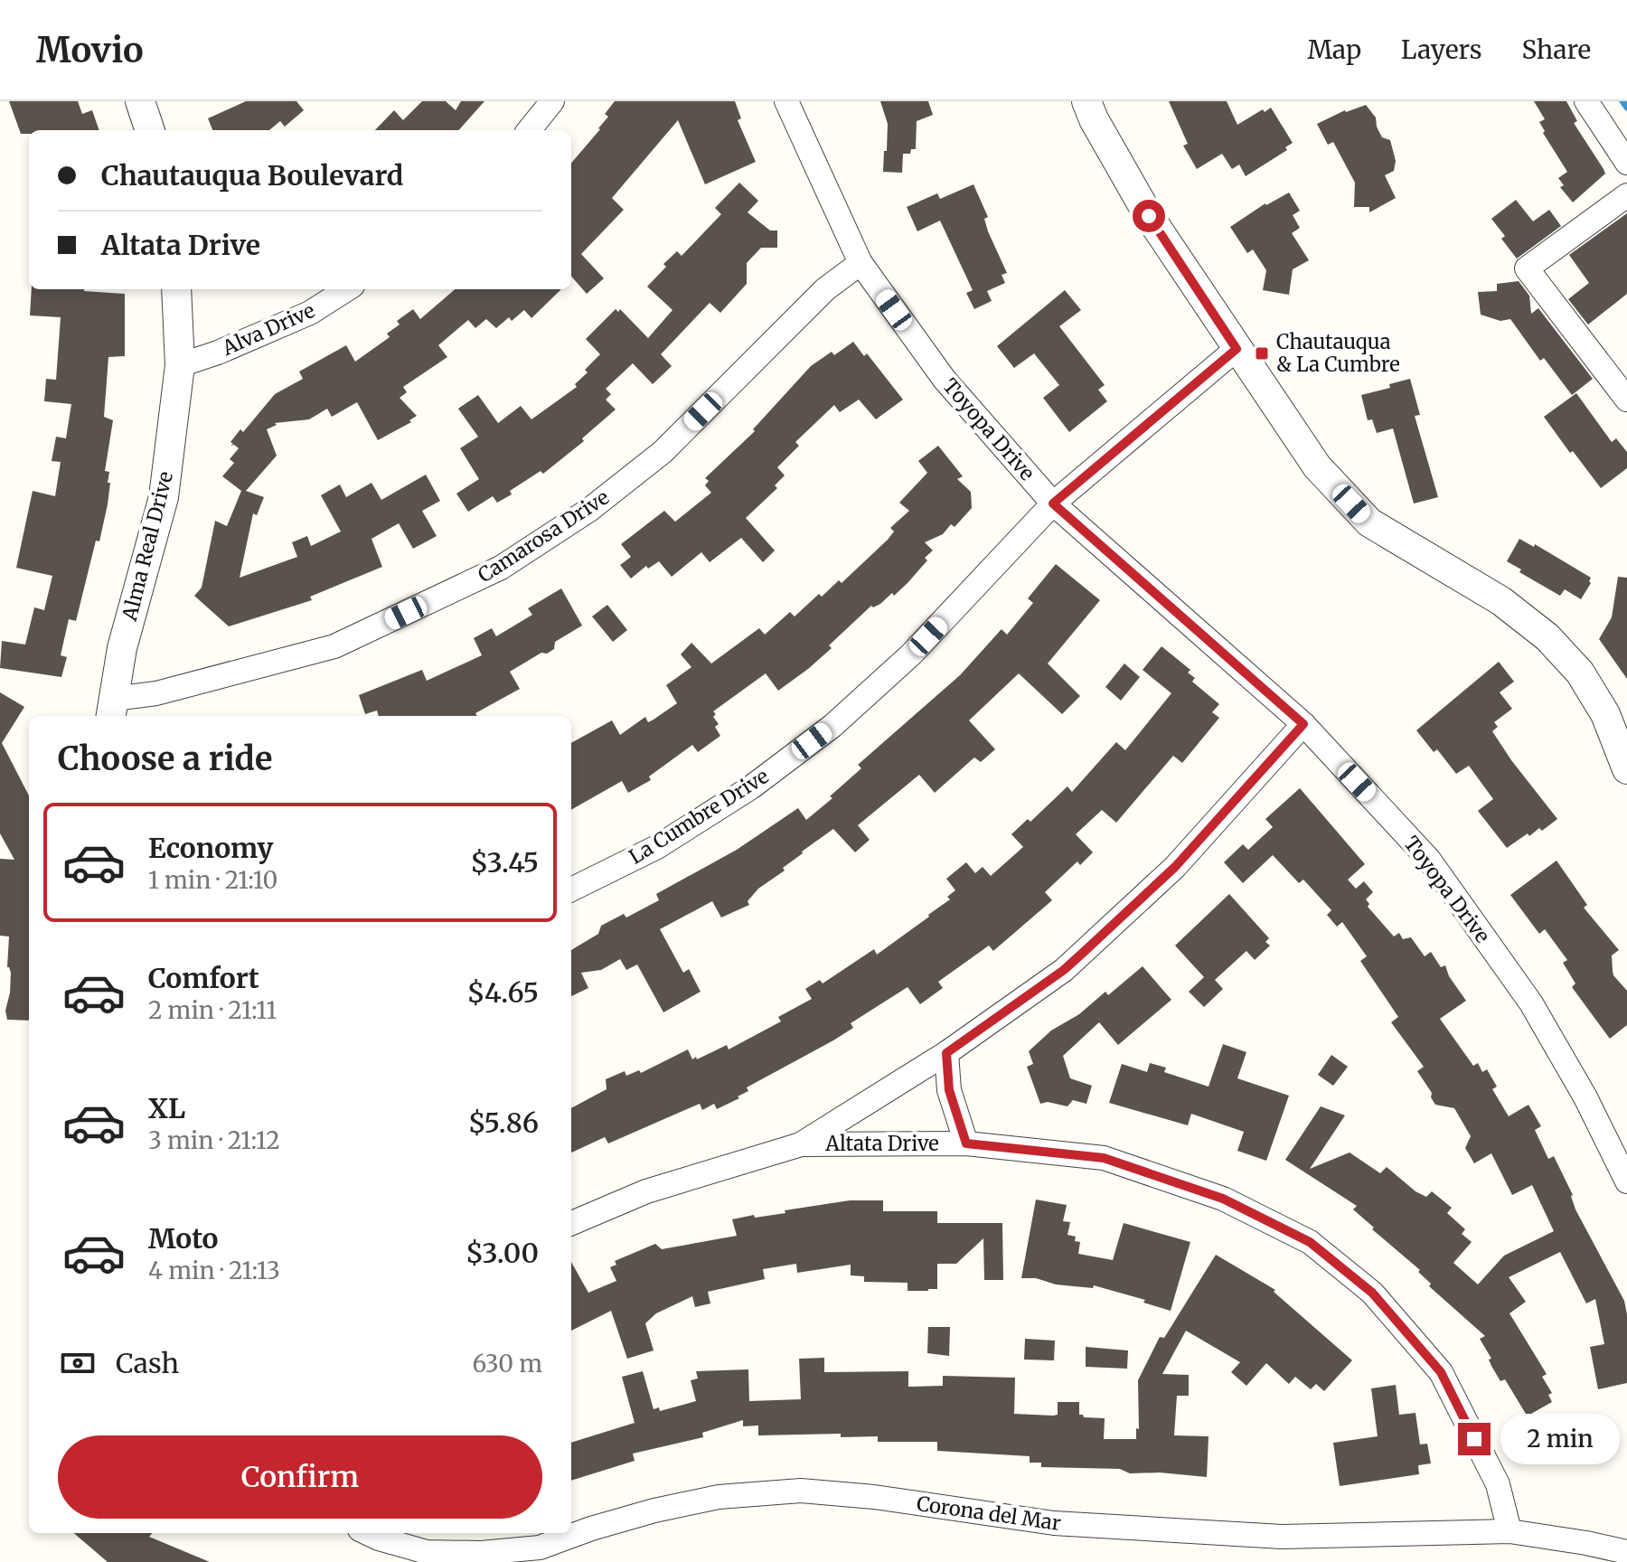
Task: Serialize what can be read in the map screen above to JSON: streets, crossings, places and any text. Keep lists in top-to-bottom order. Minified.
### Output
{"streets":{"street":["Alva Drive","Toyopa Drive","Camarosa Drive","Alma Real Drive","La Cumbre Drive","Altata Drive","Corona del Mar"]},"crossings":[["Alva Drive","Alma Real Drive"],["Toyopa Drive","Camarosa Drive"],["Toyopa Drive","La Cumbre Drive"],["Camarosa Drive","Alma Real Drive"],["Altata Drive","Corona del Mar"]],"places":{"transit":["Chautauqua & La Cumbre"]},"page":{"header":"Movio","nav":["Map","Layers","Share"],"banner":["Chautauqua Boulevard","Altata Drive"],"heading":"Choose a ride","list":[{"name":"Economy","note":"1 min · 21:10","value":"$3.45"},{"name":"Comfort","note":"2 min · 21:11","value":"$4.65"},{"name":"XL","note":"3 min · 21:12","value":"$5.86"},{"name":"Moto","note":"4 min · 21:13","value":"$3.00"}],"pay":["Cash","630 m"],"bubble":"2 min","buttons":"Confirm"}}
